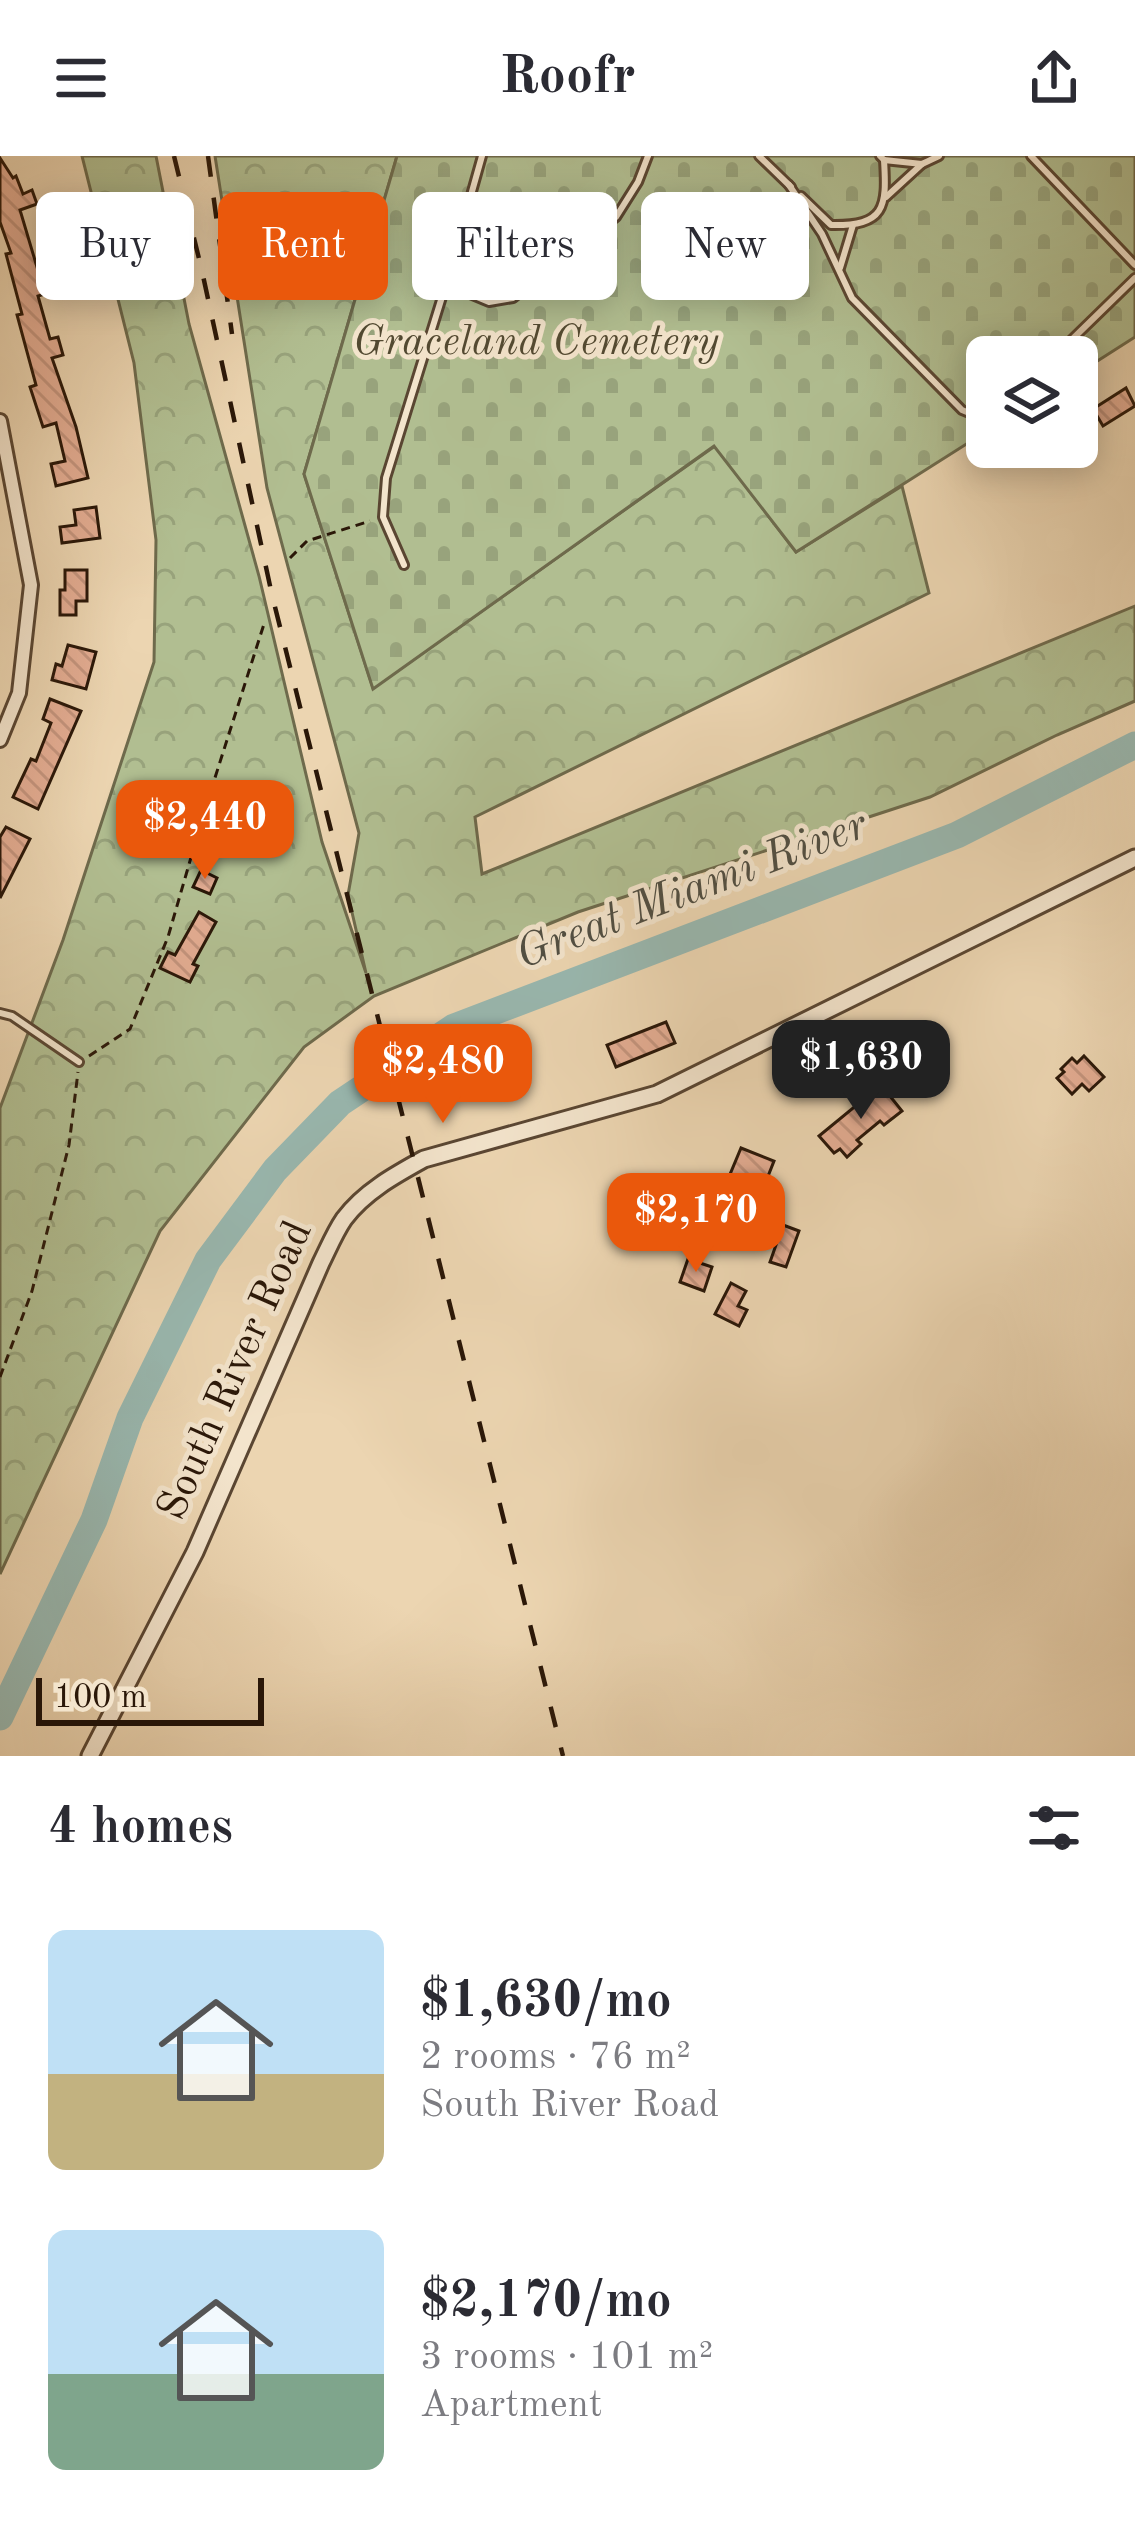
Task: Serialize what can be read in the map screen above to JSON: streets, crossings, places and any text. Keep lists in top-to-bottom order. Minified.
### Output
{"streets":{"street":["South River Road"]},"water":["Great Miami River"],"parks":["Graceland Cemetery"],"scale_bar":"100 m","page":{"header":"Roofr","chip":["Buy","Rent","Filters","New"],"price":["$2,440","$1,630","$2,480","$2,170"],"scale":"100 m","heading":"4 homes","list":[{"name":"$1,630/mo","note":"2 rooms · 76 m² · South River Road"},{"name":"$2,170/mo","note":"3 rooms · 101 m² · Apartment"}]}}
